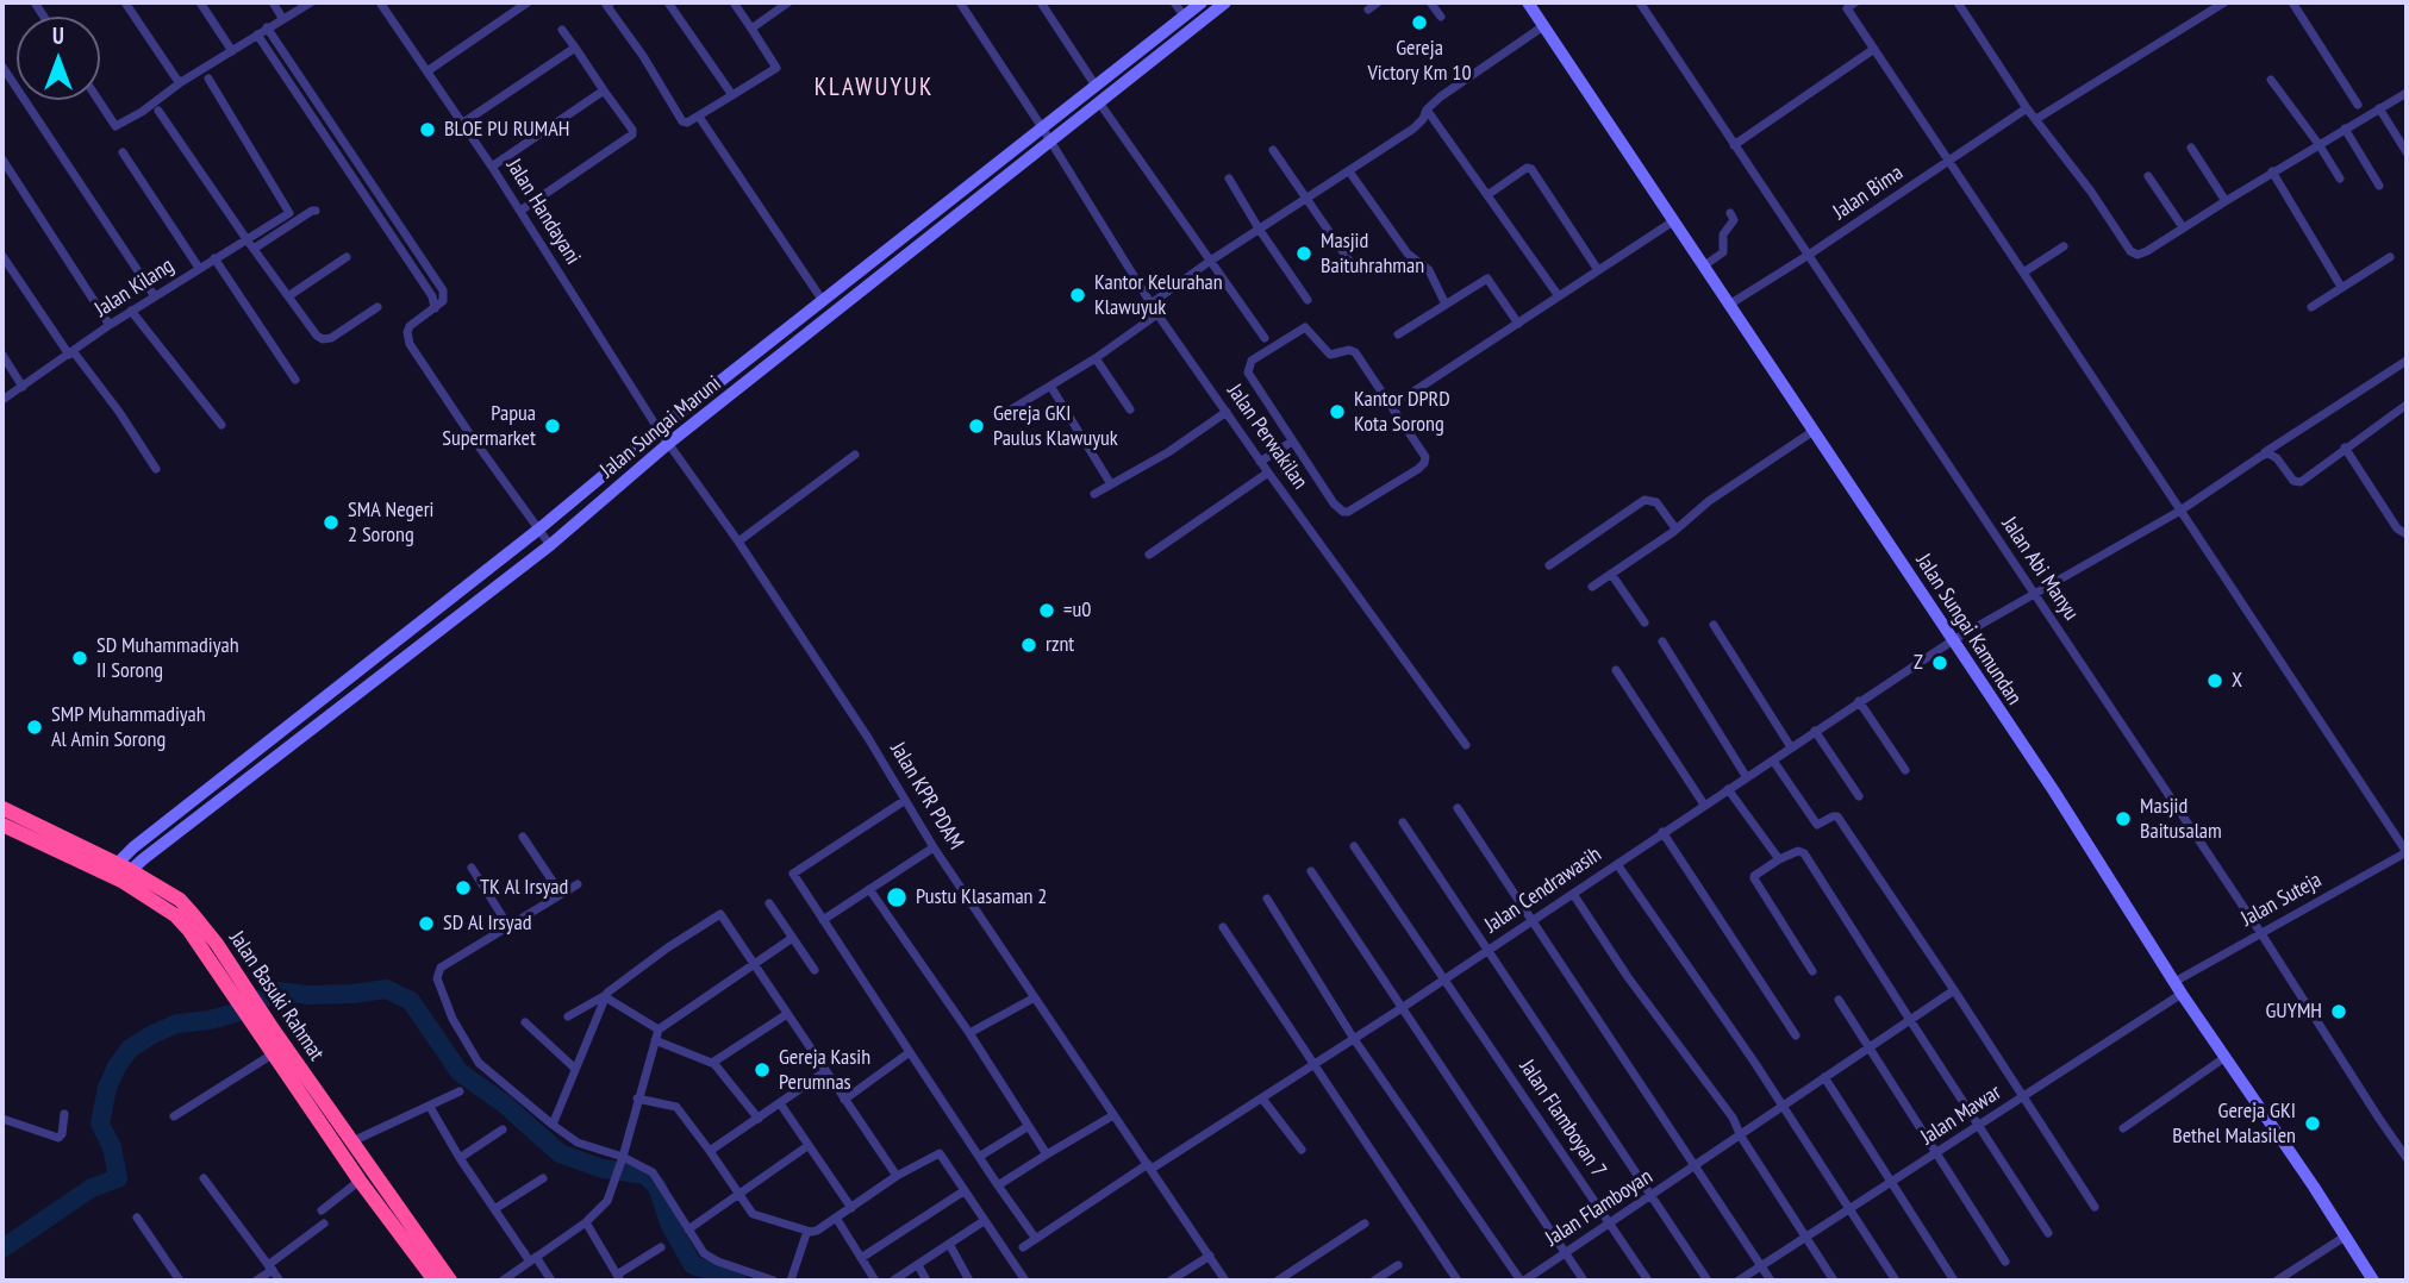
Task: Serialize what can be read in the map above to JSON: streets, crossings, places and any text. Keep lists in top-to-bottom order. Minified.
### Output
{"streets":{"highway":["Jalan Basuki Rahmat"],"main road":["Jalan Sungai Maruni","Jalan Sungai Kamundan"],"street":["Jalan Bima","Jalan Handayani","Jalan Kilang","Jalan Perwakilan","Jalan Abi Manyu","Jalan KPR PDAM","Jalan Cendrawasih","Jalan Suteja","Jalan Mawar","Jalan Flamboyan 7","Jalan Flamboyan"]},"crossings":[["Jalan Bima","Jalan Abi Manyu"],["Jalan Bima","Jalan Sungai Kamundan"],["Jalan Handayani","Jalan Sungai Maruni"],["Jalan Handayani","Jalan KPR PDAM"],["Jalan Sungai Maruni","Jalan Perwakilan"],["Jalan Sungai Maruni","Jalan KPR PDAM"],["Jalan Sungai Maruni","Jalan Basuki Rahmat"],["Jalan Abi Manyu","Jalan Cendrawasih"],["Jalan Abi Manyu","Jalan Suteja"],["Jalan Sungai Kamundan","Jalan Cendrawasih"],["Jalan Sungai Kamundan","Jalan Suteja"],["Jalan Sungai Kamundan","Jalan Mawar"],["Jalan KPR PDAM","Jalan Cendrawasih"],["Jalan Cendrawasih","Jalan Flamboyan 7"],["Jalan Flamboyan 7","Jalan Flamboyan"]],"districts":["KLAWUYUK"],"places":["Gereja Victory Km 10","BLOE PU RUMAH","Masjid Baituhrahman","Kantor Kelurahan Klawuyuk","Kantor DPRD Kota Sorong","Papua Supermarket","Gereja GKI Paulus Klawuyuk","SMA Negeri 2 Sorong","=u0","rznt","SD Muhammadiyah II Sorong","Z","X","SMP Muhammadiyah Al Amin Sorong","Masjid Baitusalam","TK Al Irsyad","Pustu Klasaman 2","SD Al Irsyad","GUYMH","Gereja Kasih Perumnas","Gereja GKI Bethel Malasilen"],"north":"top"}
